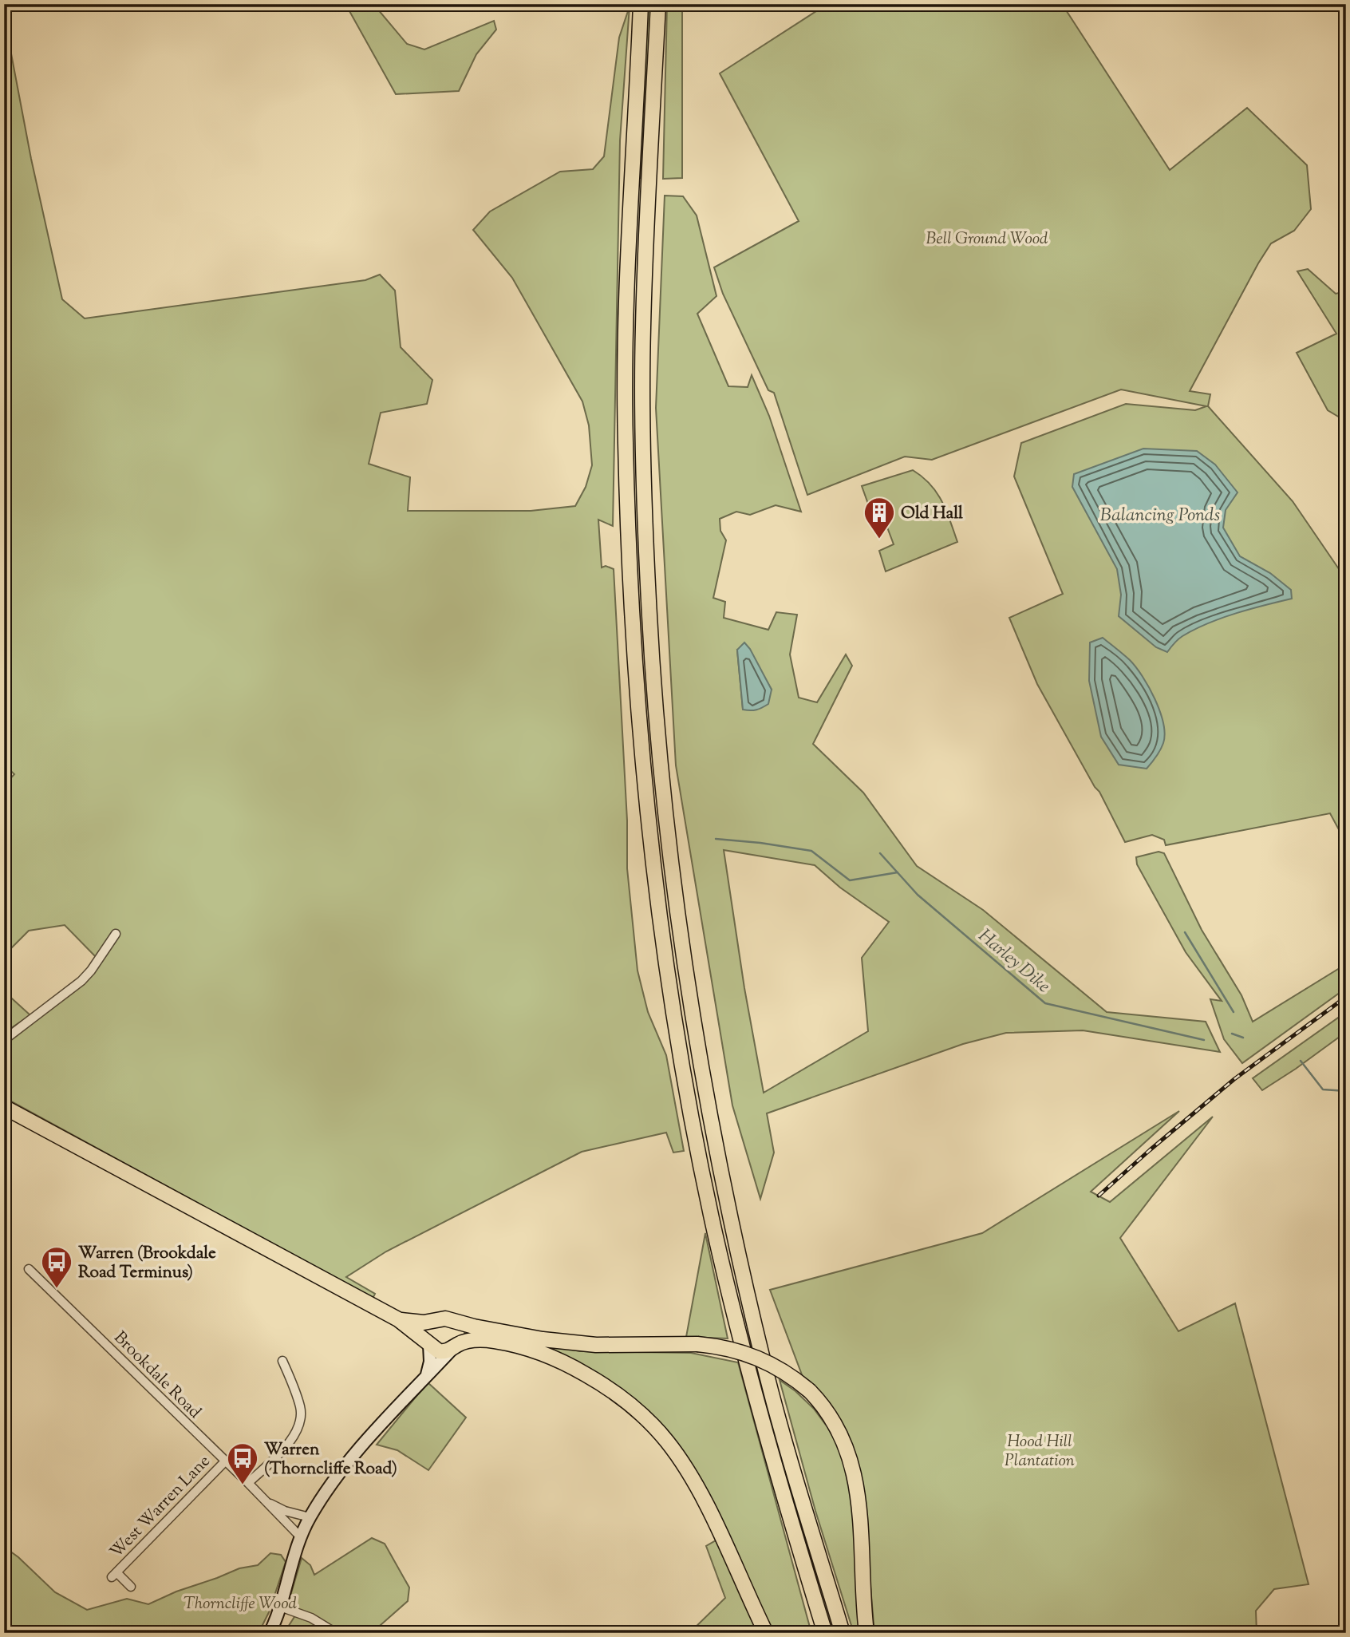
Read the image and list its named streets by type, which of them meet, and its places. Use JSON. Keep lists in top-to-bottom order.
{
  "streets": {
    "street": ["Brookdale Road", "West Warren Lane"]
  },
  "crossings": [
    ["Brookdale Road", "West Warren Lane"]
  ],
  "water": ["Balancing Ponds", "Harley Dike"],
  "parks": ["Bell Ground Wood", "Hood Hill Plantation", "Thorncliffe Wood"],
  "places": {
    "building": ["Old Hall"],
    "bus stop": ["Warren (Brookdale Road Terminus)", "Warren (Thorncliffe Road)"]
  }
}
